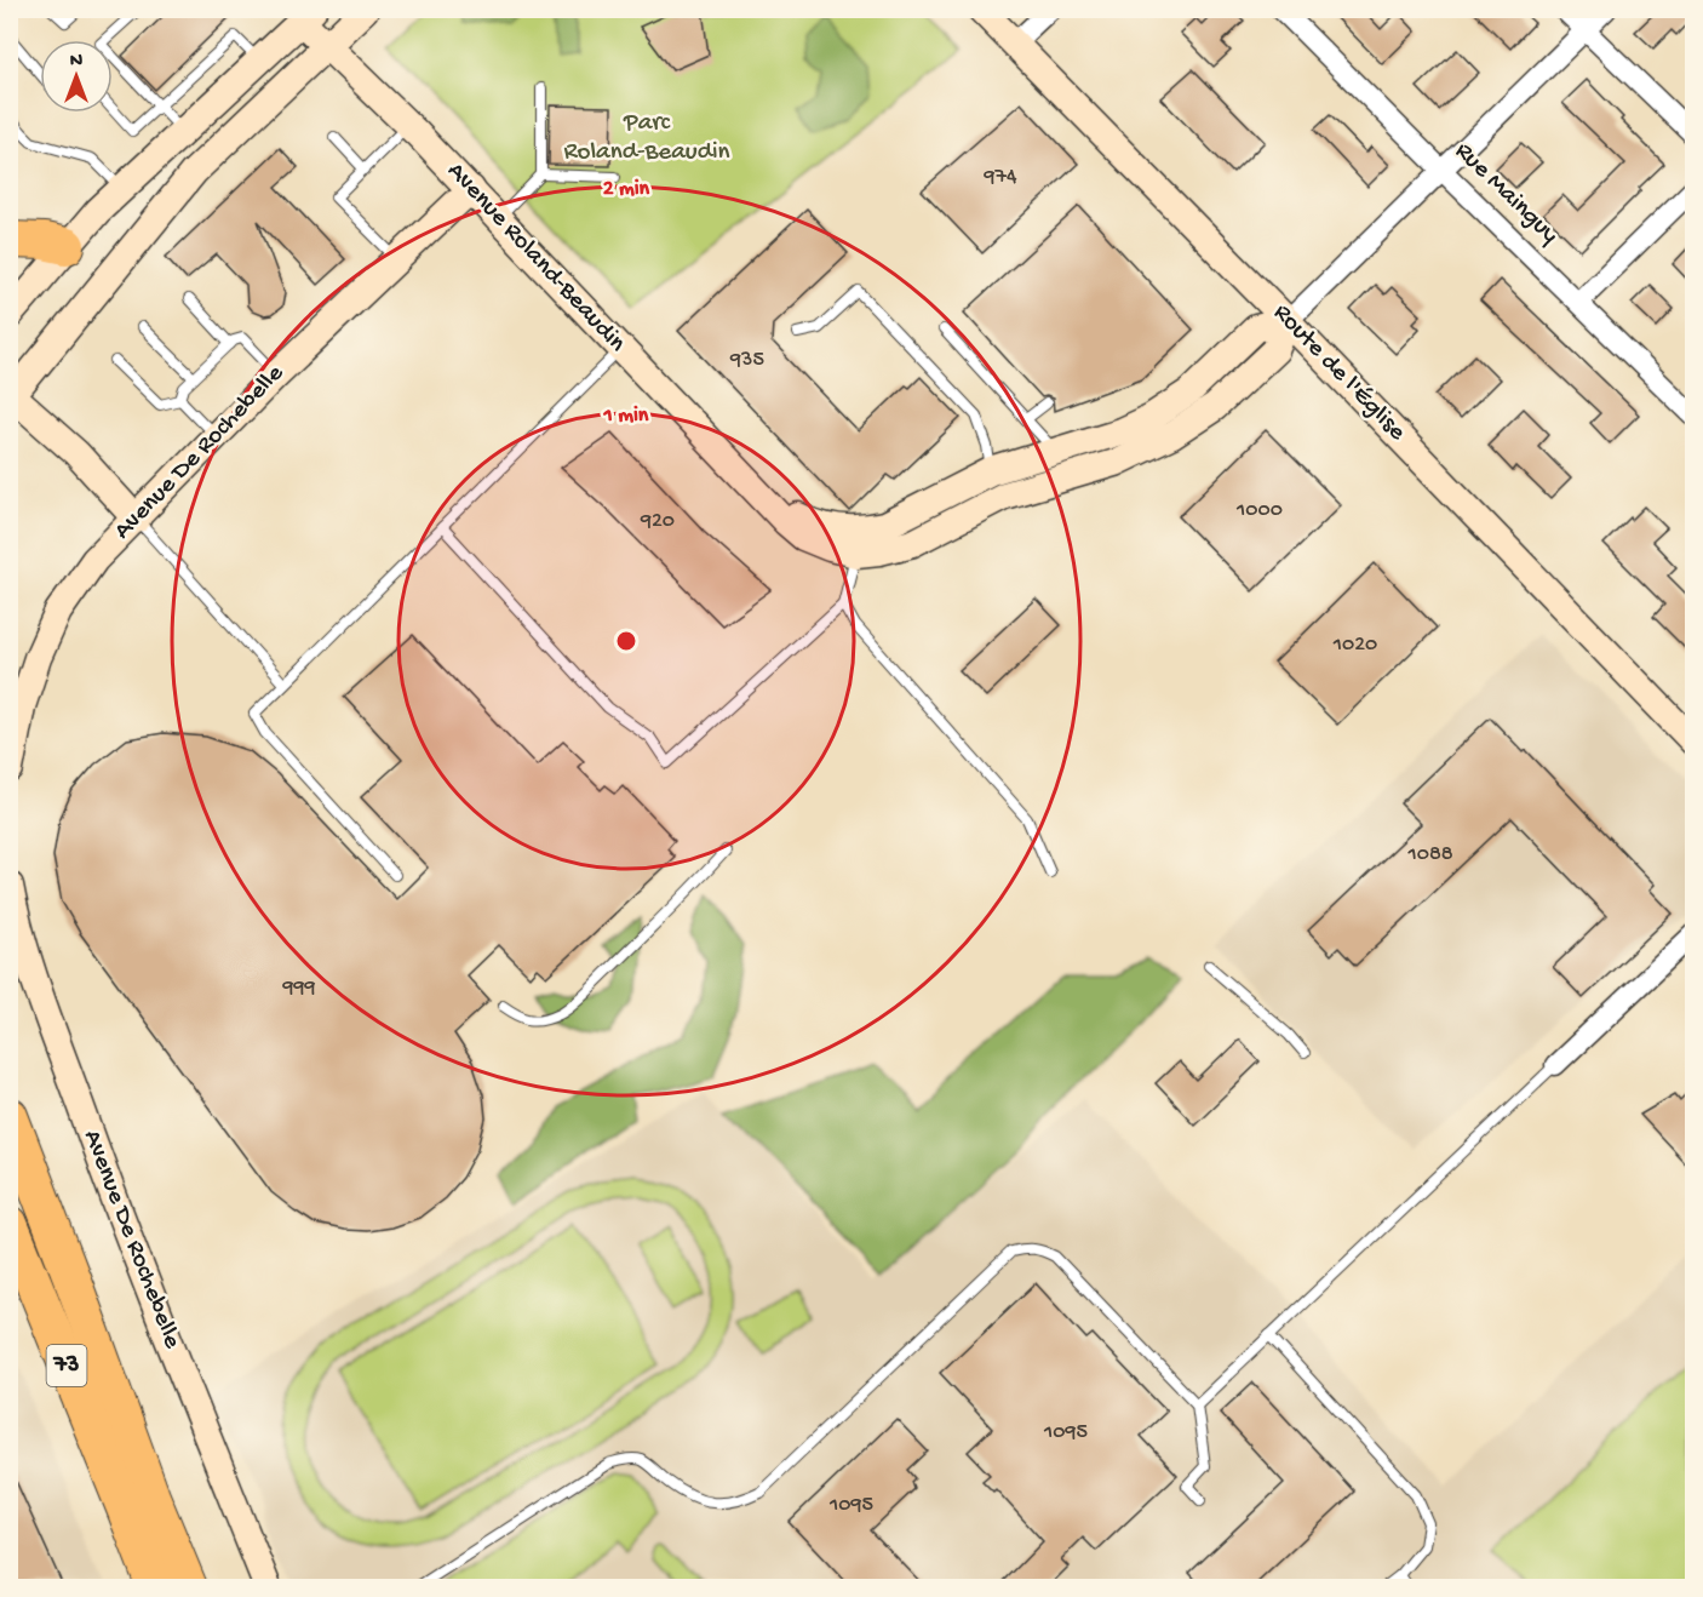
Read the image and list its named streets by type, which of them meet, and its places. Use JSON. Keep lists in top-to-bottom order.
{
  "streets": {
    "highway": ["73"],
    "street": [
      "Rue Mainguy",
      "Avenue Roland-Beaudin",
      "Route de l'Église",
      "Avenue De Rochebelle"
    ]
  },
  "crossings": [
    ["Avenue Roland-Beaudin", "Route de l'Église"],
    ["Avenue Roland-Beaudin", "Avenue De Rochebelle"]
  ],
  "parks": ["Parc Roland-Beaudin"],
  "house_numbers": [
    "974",
    "935",
    "1000",
    "920",
    "1020",
    "1088",
    "999",
    "1095",
    "1095"
  ],
  "north": "top",
  "rings": ["2 min", "1 min"]
}
